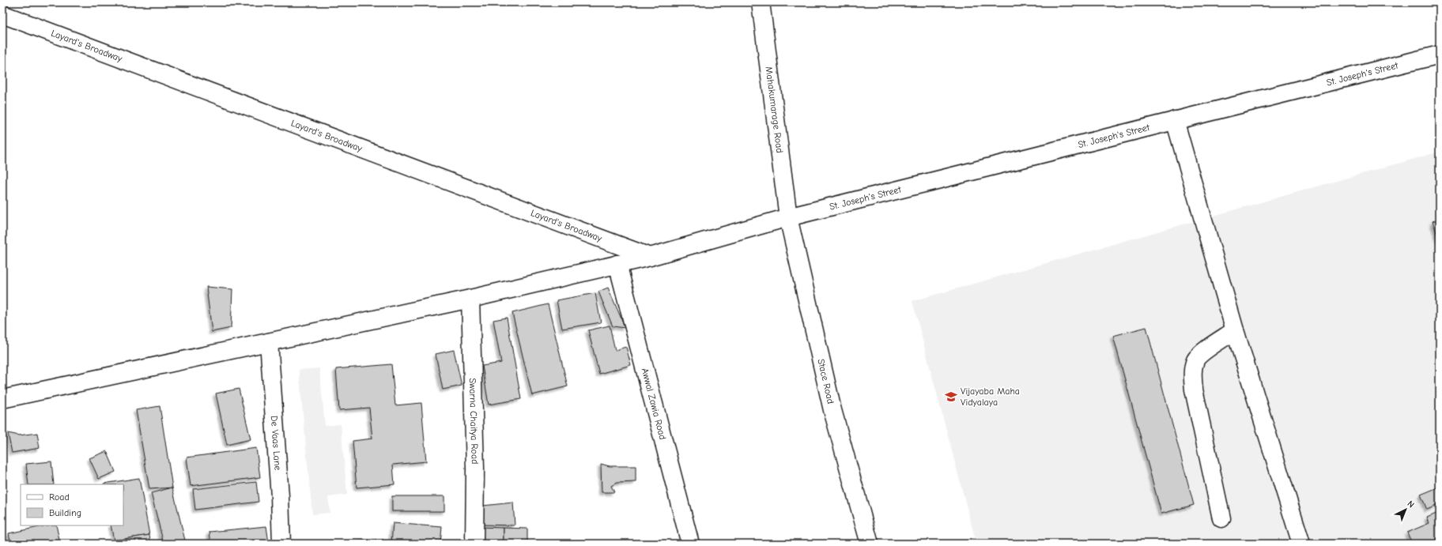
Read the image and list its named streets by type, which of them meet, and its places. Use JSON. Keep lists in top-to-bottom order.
{
  "streets": {
    "main road": [
      "Layard's Broadway",
      "St. Joseph's Street",
      "Mahakumarage Road",
      "Stace Road",
      "Awwal Zawia Road",
      "Swarna Chaitya Road",
      "De Vaas Lane"
    ]
  },
  "crossings": [
    ["Layard's Broadway", "St. Joseph's Street"],
    ["St. Joseph's Street", "Mahakumarage Road"],
    ["St. Joseph's Street", "Stace Road"],
    ["St. Joseph's Street", "Awwal Zawia Road"],
    ["St. Joseph's Street", "Swarna Chaitya Road"],
    ["St. Joseph's Street", "De Vaas Lane"],
    ["Mahakumarage Road", "Stace Road"]
  ],
  "places": {
    "school or university": ["Vijayaba Maha Vidyalaya"]
  },
  "legend": ["Road", "Building"],
  "north": "top right"
}
